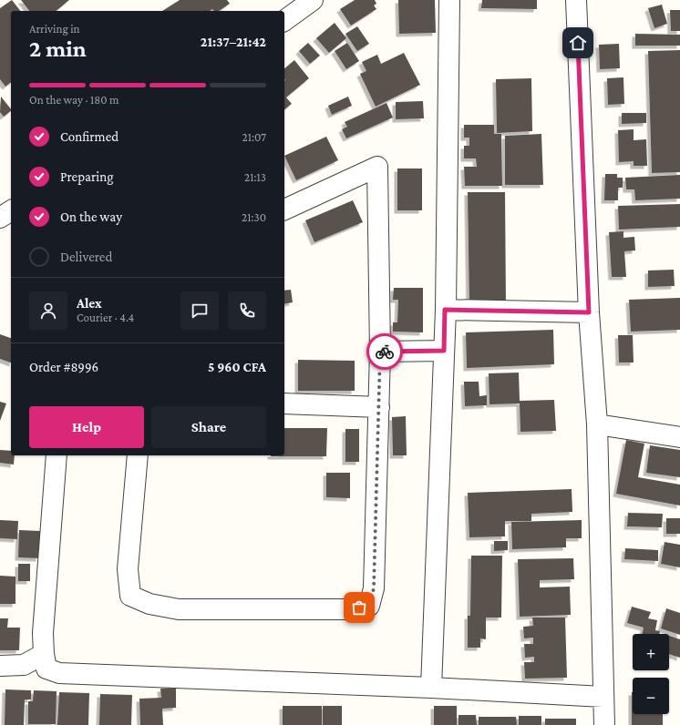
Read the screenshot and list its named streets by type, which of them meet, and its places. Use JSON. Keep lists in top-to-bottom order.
{
  "page": {
    "heading": ["2 min", "Arriving in", "21:37–21:42"],
    "panel": [
      "Alex",
      "Courier · 4.4",
      "Order #8996",
      "5 960 CFA"
    ],
    "bar": "On the way · 180 m",
    "list": [
      ["Confirmed", "21:07"],
      ["Preparing", "21:13"],
      ["On the way", "21:30"],
      "Delivered"
    ],
    "buttons": ["Help", "Share"],
    "map_buttons": ["+", "−"]
  }
}
